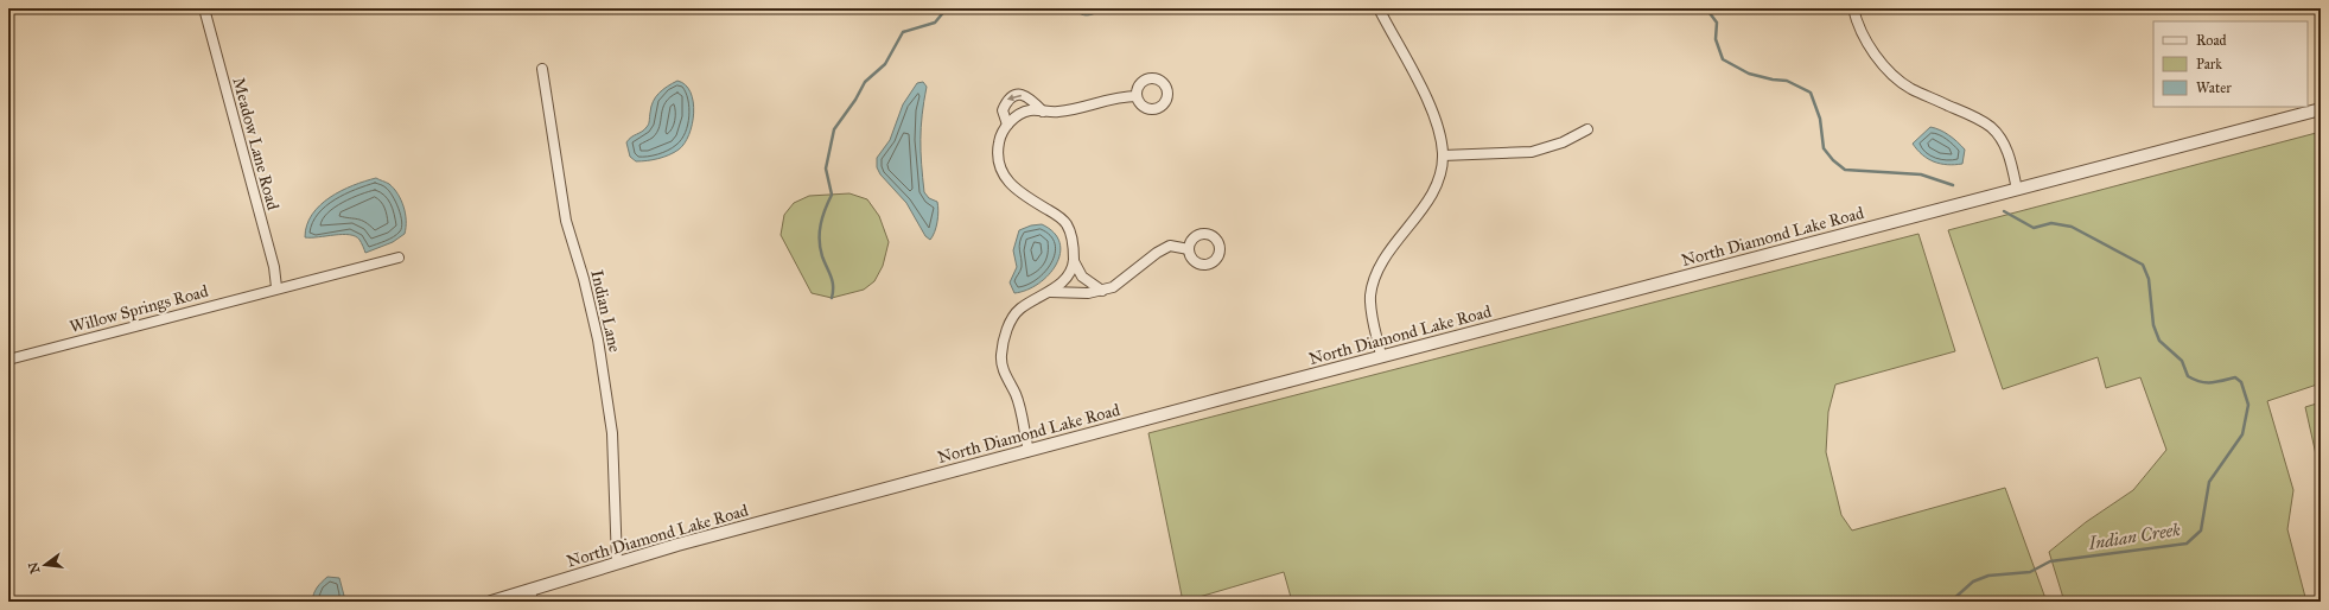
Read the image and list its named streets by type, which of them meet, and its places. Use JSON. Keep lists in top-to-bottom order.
{
  "streets": {
    "street": [
      "Meadow Lane Road",
      "North Diamond Lake Road",
      "Willow Springs Road",
      "Indian Lane"
    ]
  },
  "crossings": [
    ["Meadow Lane Road", "Willow Springs Road"],
    ["North Diamond Lake Road", "Indian Lane"]
  ],
  "water": ["Indian Creek"],
  "legend": ["Road", "Park", "Water"],
  "north": "left"
}
